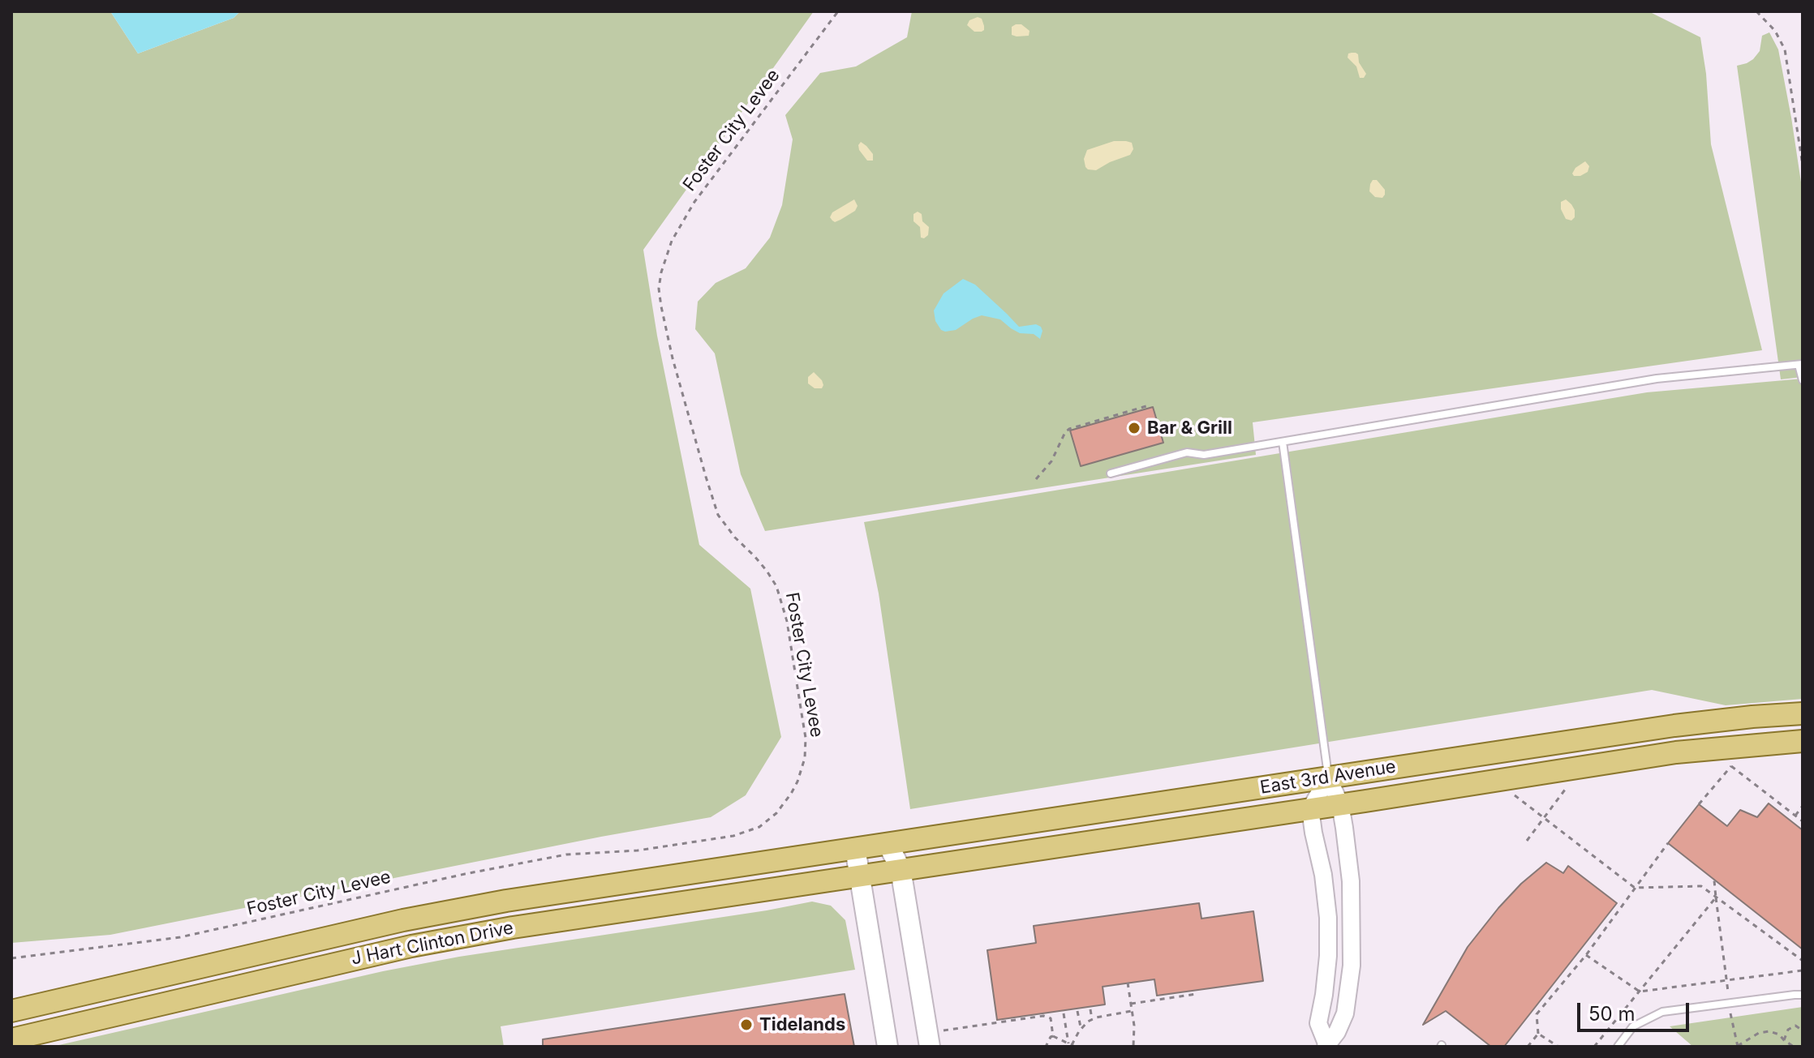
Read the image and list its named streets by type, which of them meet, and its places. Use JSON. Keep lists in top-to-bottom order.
{
  "streets": {
    "main road": ["East 3rd Avenue", "J Hart Clinton Drive"],
    "path": ["Foster City Levee"]
  },
  "crossings": [
    ["East 3rd Avenue", "J Hart Clinton Drive"]
  ],
  "places": ["Bar & Grill", "Tidelands"],
  "scale_bar": "50 m"
}
